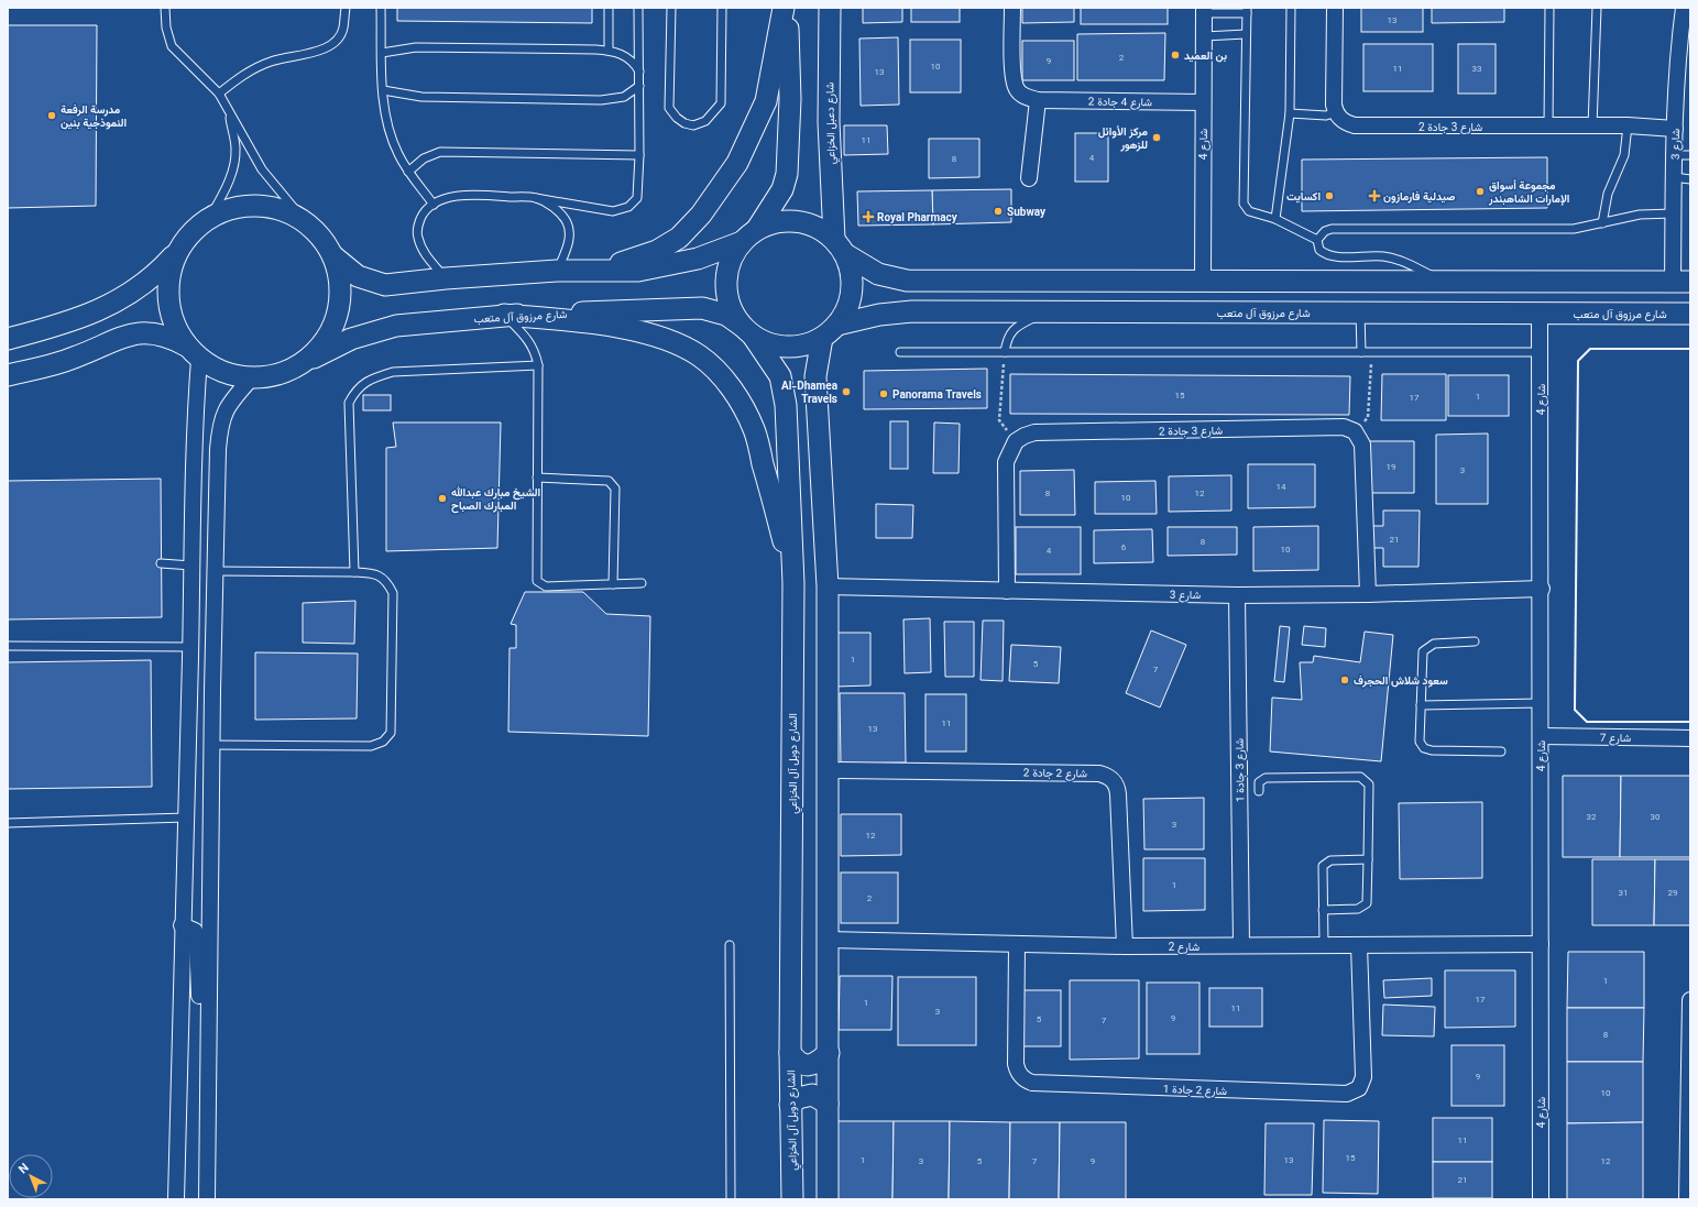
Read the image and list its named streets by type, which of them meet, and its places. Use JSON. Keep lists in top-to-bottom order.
{
  "streets": {
    "main road": ["شارع دعبل الخزاعي", "شارع مرزوق آل متعب", "الشارع دوبل آل الخزاعي"],
    "street": [
      "شارع 4 جادة 2",
      "شارع 3 جادة 2",
      "شارع 4",
      "شارع 3",
      "شارع 7",
      "شارع 3 جادة 1",
      "شارع 2 جادة 2",
      "شارع 2",
      "شارع 2 جادة 1"
    ]
  },
  "crossings": [
    ["شارع 4 جادة 2", "شارع 4"],
    ["شارع دعبل الخزاعي", "شارع مرزوق آل متعب"],
    ["شارع دعبل الخزاعي", "الشارع دوبل آل الخزاعي"],
    ["شارع 3 جادة 2", "شارع 3"],
    ["شارع 4", "شارع 3"],
    ["شارع 4", "شارع مرزوق آل متعب"],
    ["شارع 4", "شارع 7"],
    ["شارع 4", "شارع 2"],
    ["شارع 3", "شارع 3 جادة 1"],
    ["شارع مرزوق آل متعب", "الشارع دوبل آل الخزاعي"],
    ["شارع 3 جادة 1", "شارع 2"],
    ["شارع 2 جادة 2", "شارع 2"],
    ["شارع 2", "شارع 2 جادة 1"]
  ],
  "places": {
    "other": [
      "بن العميد",
      "مدرسة الرفعة النموذجية بنين",
      "مركز الأوائل للزهور",
      "مجموعة أسواق الإمارات الشاهبندر",
      "اكسايت",
      "Subway",
      "Al-Dhamea Travels",
      "Panorama Travels",
      "الشيخ مبارك عبدالله المبارك الصباح",
      "سعود شلاش الحجرف"
    ],
    "health": ["صيدلية فارمازون", "Royal Pharmacy"]
  },
  "house_numbers": [
    "13",
    "2",
    "9",
    "10",
    "11",
    "33",
    "13",
    "11",
    "4",
    "8",
    "15",
    "1",
    "17",
    "19",
    "3",
    "14",
    "8",
    "12",
    "10",
    "21",
    "8",
    "6",
    "10",
    "4",
    "1",
    "5",
    "7",
    "11",
    "13",
    "32",
    "30",
    "3",
    "12",
    "1",
    "31",
    "29",
    "2",
    "1",
    "17",
    "1",
    "11",
    "3",
    "9",
    "5",
    "7",
    "8",
    "9",
    "10",
    "11",
    "15",
    "1",
    "13",
    "3",
    "5",
    "7",
    "9",
    "12",
    "21"
  ],
  "north": "top left"
}
